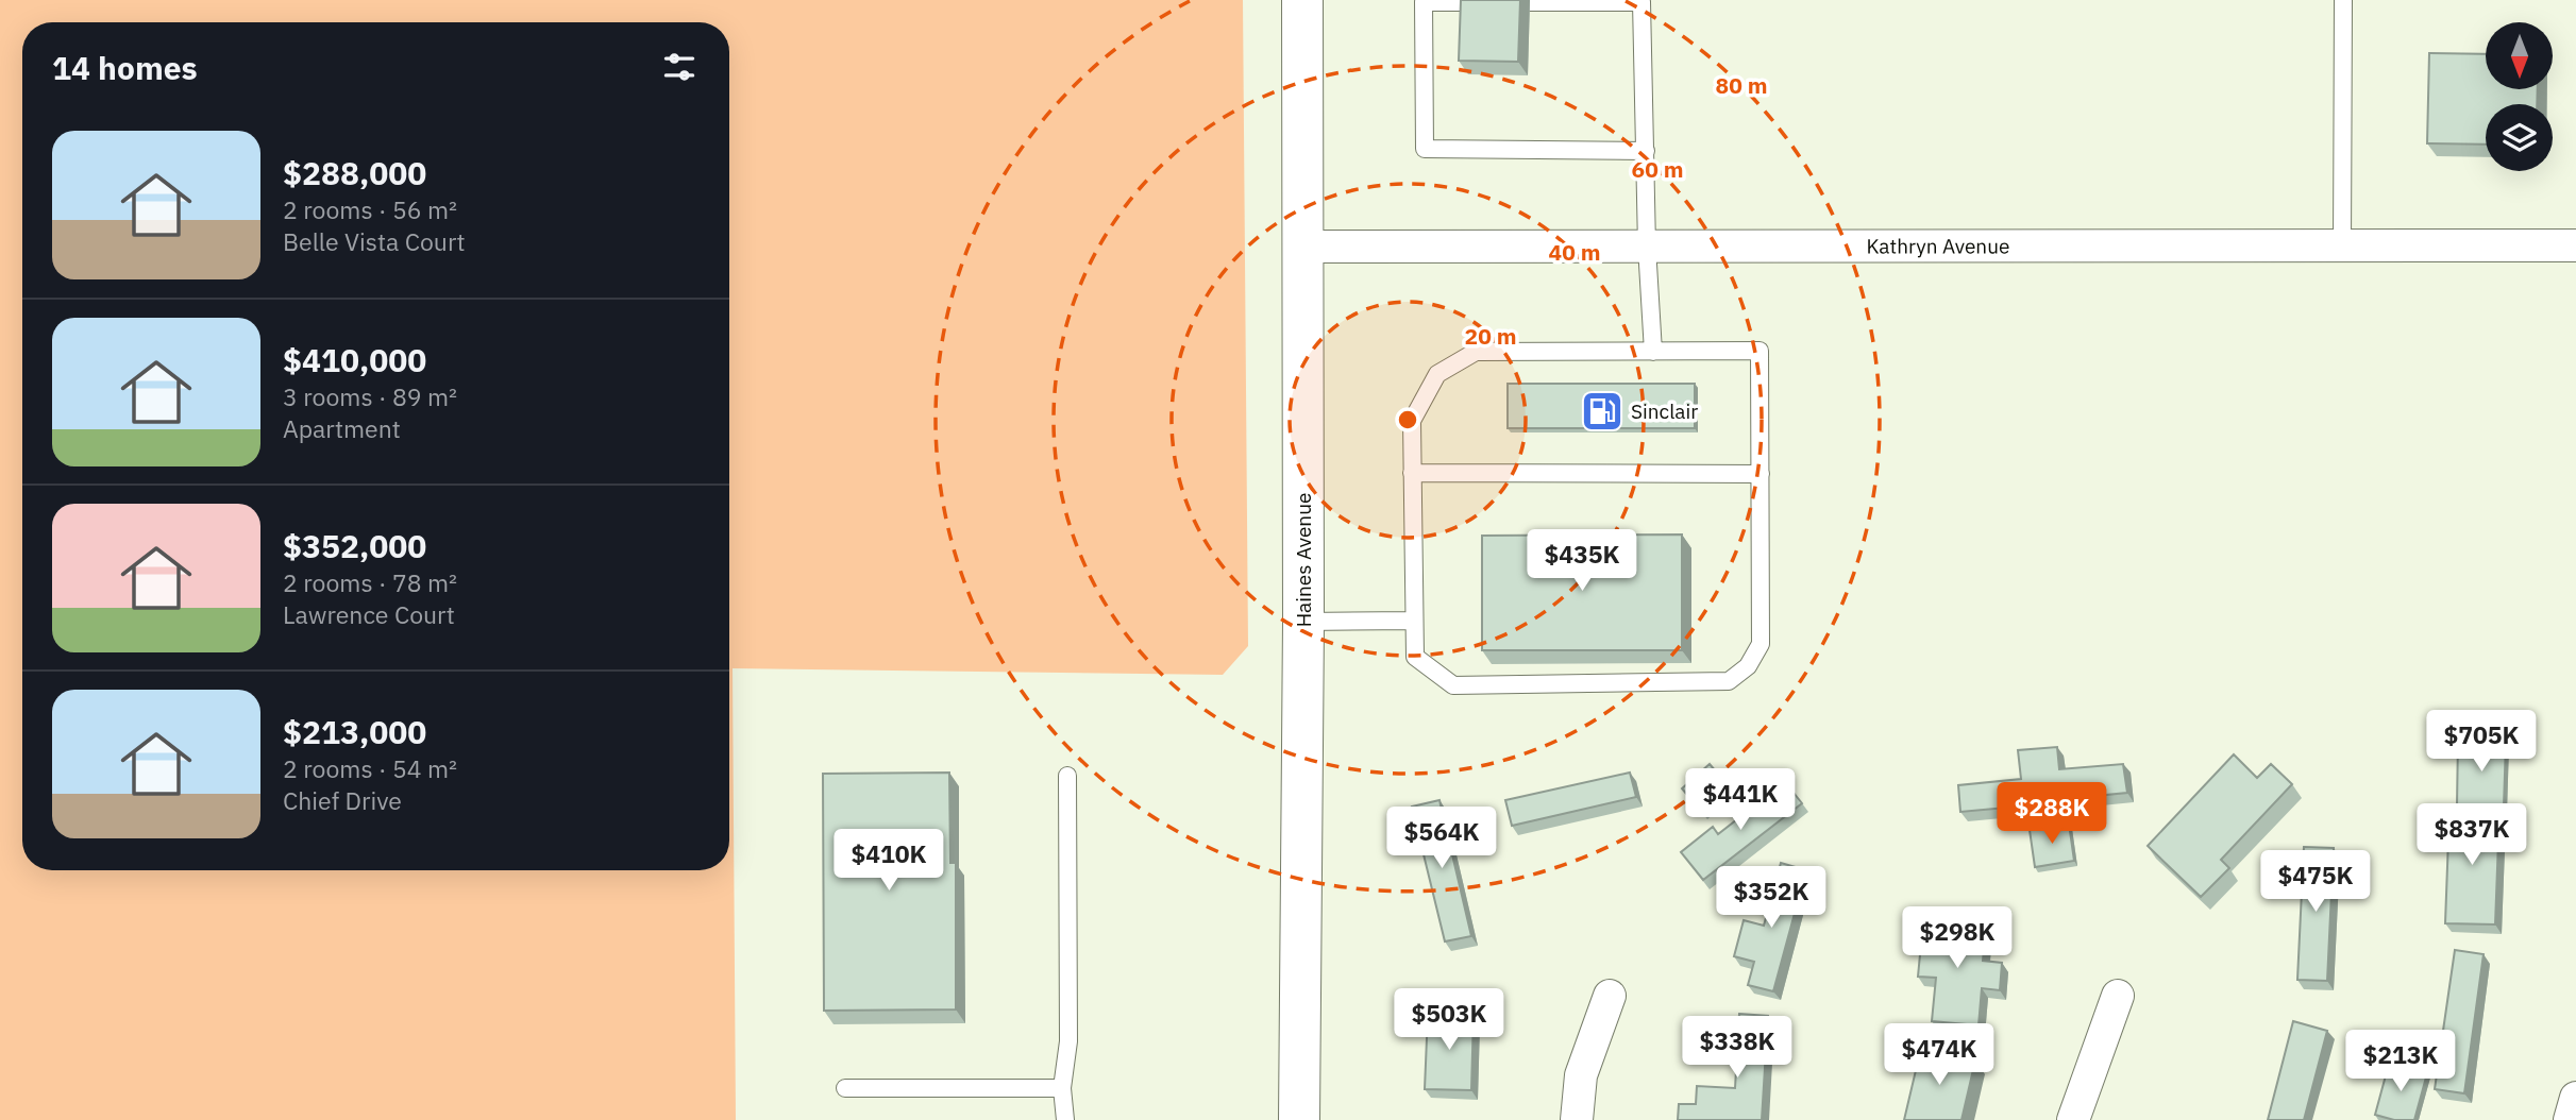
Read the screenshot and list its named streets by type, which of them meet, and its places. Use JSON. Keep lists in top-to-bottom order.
{
  "streets": {
    "main road": ["Haines Avenue"],
    "street": ["Kathryn Avenue"]
  },
  "crossings": [
    ["Kathryn Avenue", "Haines Avenue"]
  ],
  "places": {
    "fuel station": ["Sinclair"]
  },
  "north": "bottom",
  "page": {
    "heading": "14 homes",
    "list": [
      {
        "name": "$288,000",
        "note": "2 rooms · 56 m² · Belle Vista Court"
      },
      {
        "name": "$410,000",
        "note": "3 rooms · 89 m² · Apartment"
      },
      {
        "name": "$352,000",
        "note": "2 rooms · 78 m² · Lawrence Court"
      },
      {
        "name": "$213,000",
        "note": "2 rooms · 54 m² · Chief Drive"
      }
    ],
    "price": [
      "$435K",
      "$705K",
      "$441K",
      "$288K",
      "$837K",
      "$564K",
      "$410K",
      "$475K",
      "$352K",
      "$298K",
      "$503K",
      "$338K",
      "$474K",
      "$213K"
    ]
  },
  "rings": [
    "80 m",
    "60 m",
    "40 m",
    "20 m"
  ]
}
